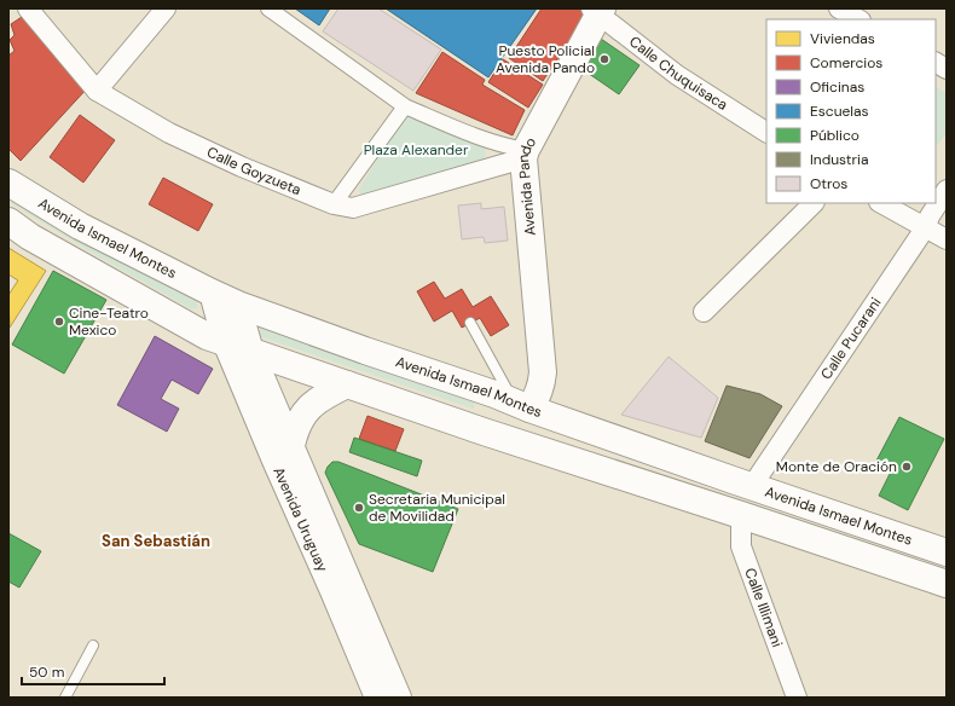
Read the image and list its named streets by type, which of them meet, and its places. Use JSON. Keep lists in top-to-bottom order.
{
  "streets": {
    "main road": ["Avenida Pando", "Avenida Ismael Montes"],
    "street": [
      "Calle Chuquisaca",
      "Calle Goyzueta",
      "Calle Pucarani",
      "Avenida Uruguay",
      "Calle Illimani"
    ]
  },
  "crossings": [
    ["Calle Chuquisaca", "Avenida Pando"],
    ["Calle Goyzueta", "Avenida Pando"],
    ["Avenida Pando", "Avenida Ismael Montes"],
    ["Avenida Ismael Montes", "Calle Pucarani"],
    ["Avenida Ismael Montes", "Avenida Uruguay"],
    ["Avenida Ismael Montes", "Calle Illimani"]
  ],
  "districts": ["San Sebastián"],
  "parks": ["Plaza Alexander"],
  "places": [
    "Puesto Policial Avenida Pando",
    "Cine-Teatro Mexico",
    "Monte de Oración",
    "Secretaria Municipal de Movilidad"
  ],
  "legend": [
    "Viviendas",
    "Comercios",
    "Oficinas",
    "Escuelas",
    "Público",
    "Industria",
    "Otros"
  ],
  "scale_bar": "50 m"
}
